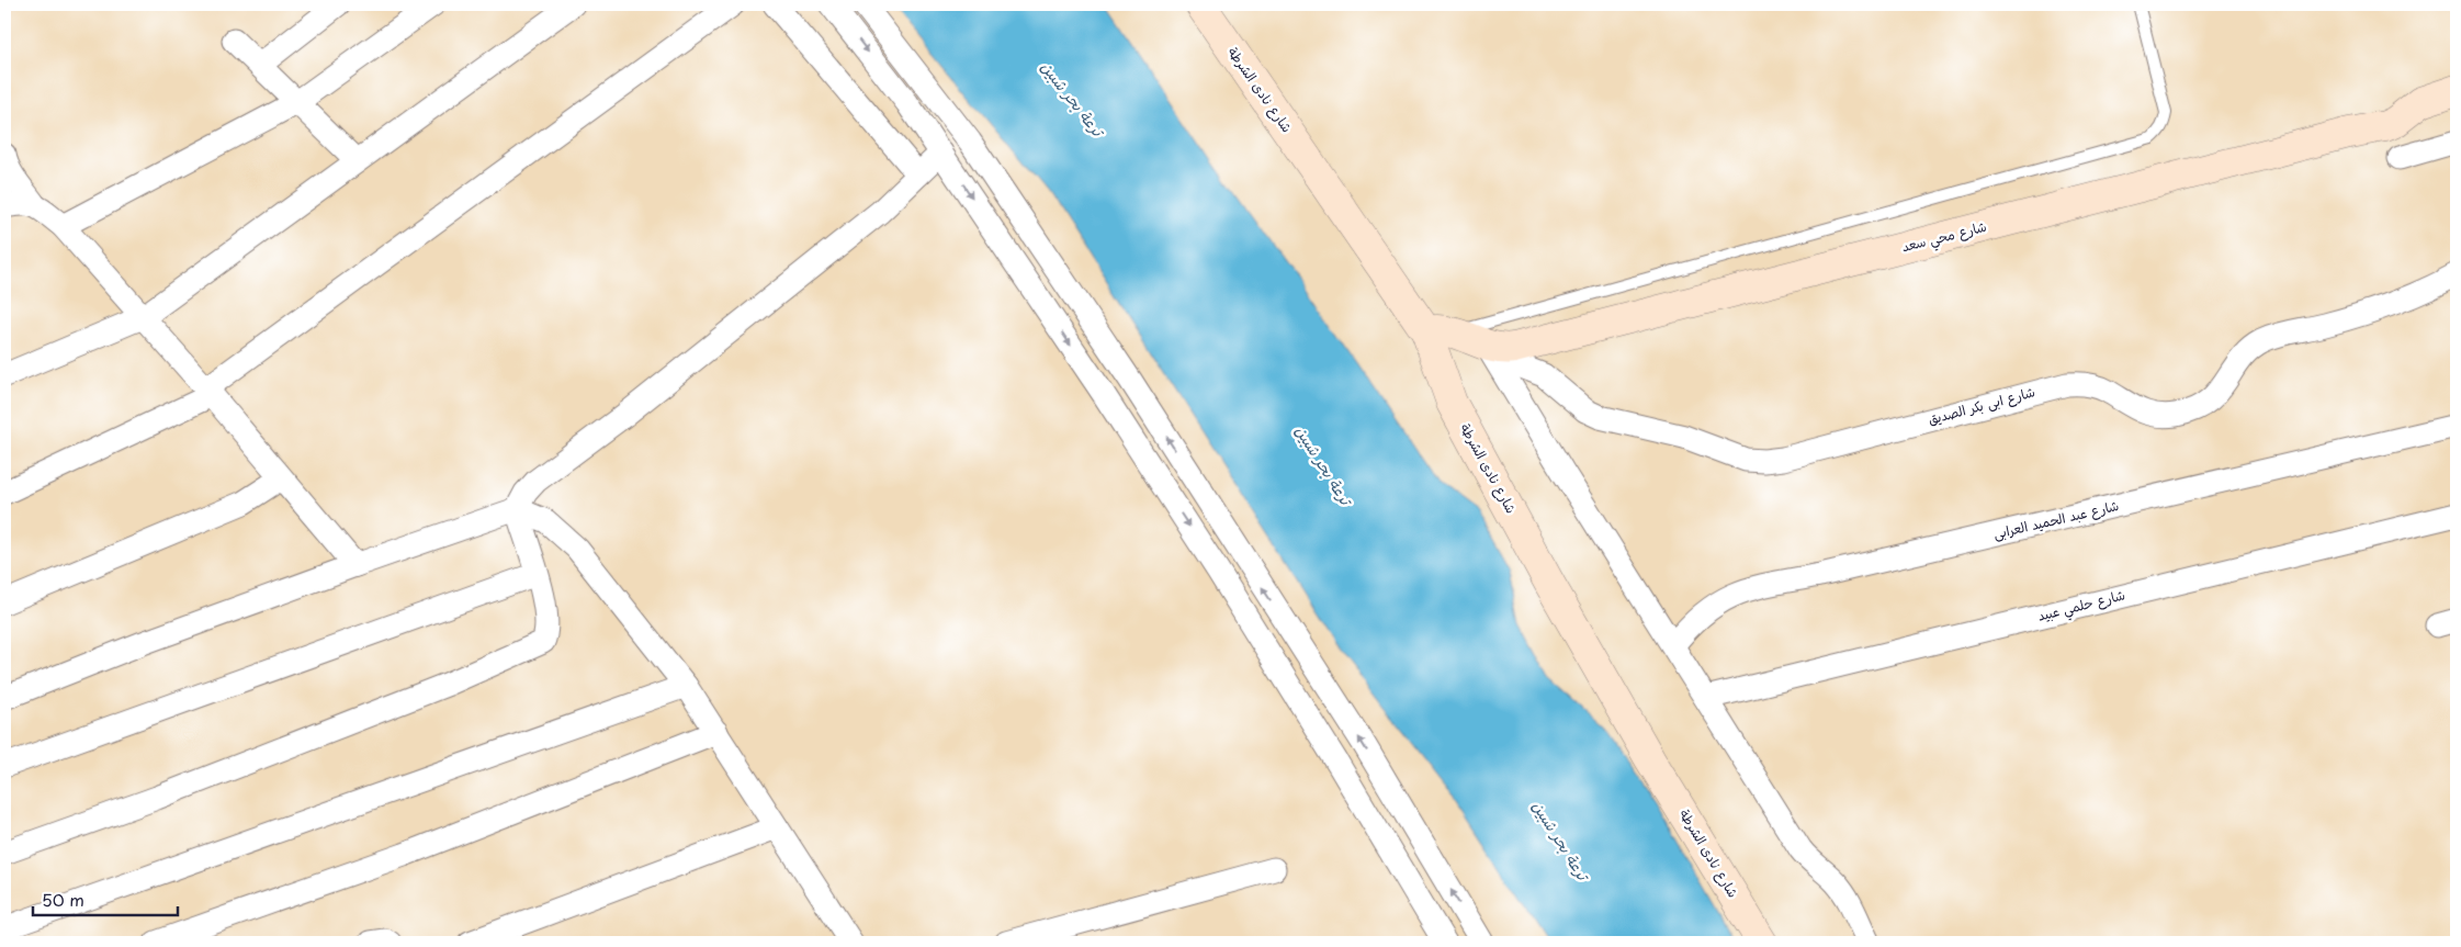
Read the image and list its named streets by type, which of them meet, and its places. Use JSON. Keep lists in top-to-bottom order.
{
  "streets": {
    "main road": ["شارع نادى الشرطة", "شارع محي سعد"],
    "street": ["شارع ابى بكر الصديق", "شارع عبد الحميد العرابى", "شارع حلمي عبيد"]
  },
  "crossings": [
    ["شارع نادى الشرطة", "شارع محي سعد"],
    ["شارع محي سعد", "شارع ابى بكر الصديق"]
  ],
  "water": ["ترعة بحر شبين"],
  "scale_bar": "50 m"
}
